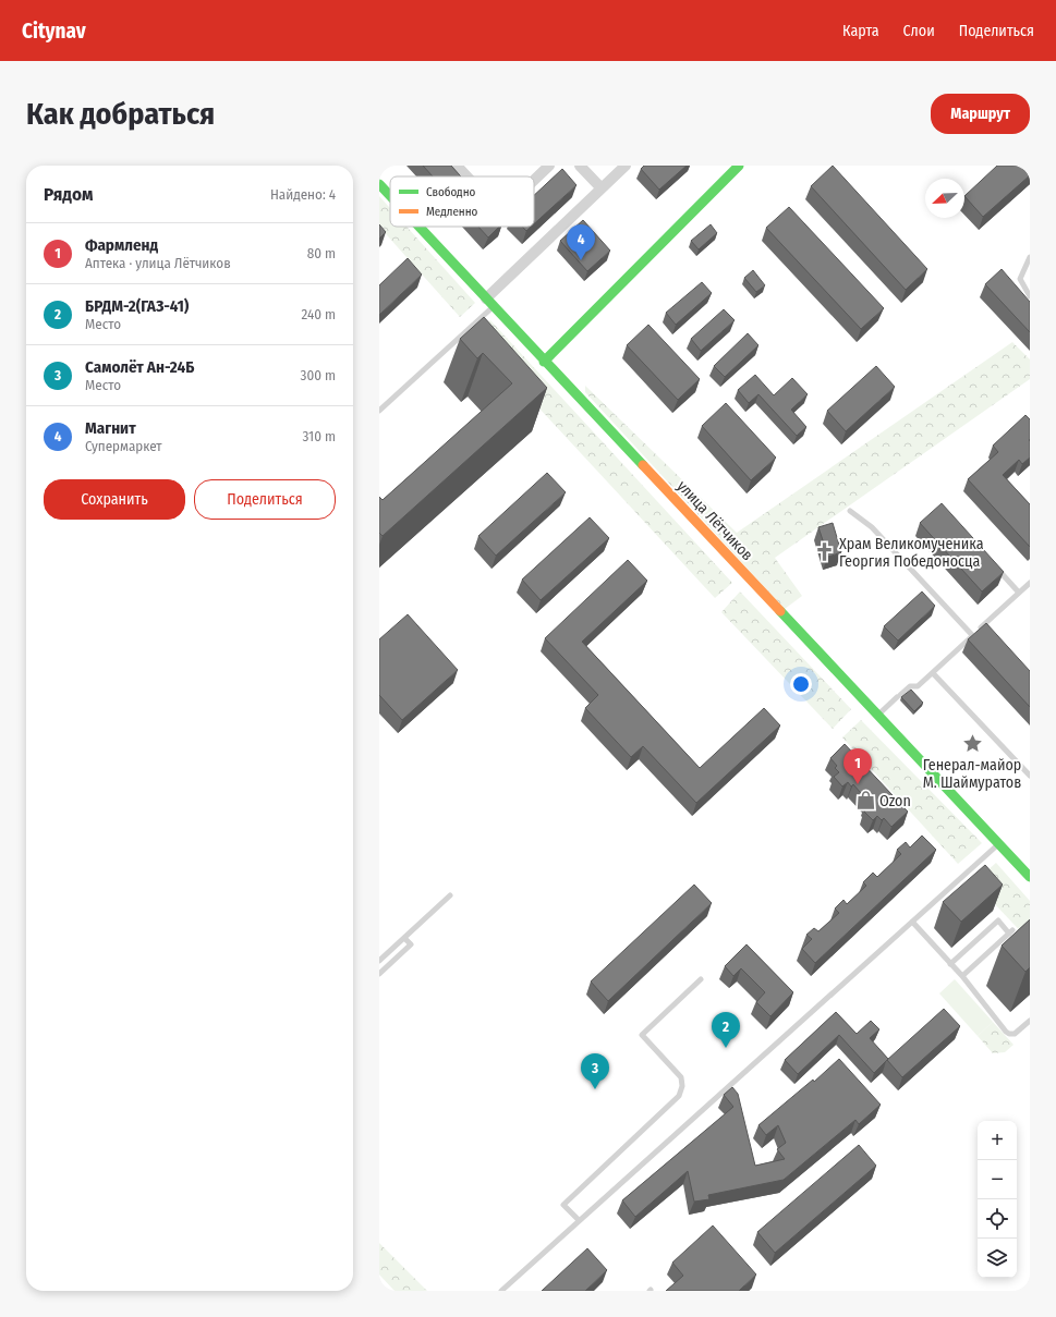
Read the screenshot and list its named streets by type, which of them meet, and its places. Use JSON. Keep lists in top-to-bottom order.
{
  "streets": {
    "street": ["улица Лётчиков"]
  },
  "places": {
    "church": ["Храм Великомученика Георгия Победоносца"],
    "place": ["Генерал-майор М. Шаймуратов"],
    "shop": ["Ozon"]
  },
  "legend": ["Свободно", "Медленно"],
  "north": "bottom left",
  "page": {
    "header": "Citynav",
    "nav": ["Карта", "Слои", "Поделиться"],
    "buttons": [
      "Маршрут",
      ["Сохранить", "Поделиться"]
    ],
    "title": "Как добраться",
    "heading": ["Рядом", "Найдено: 4"],
    "list": [
      {
        "mark": "1",
        "name": "Фармленд",
        "note": "Аптека · улица Лётчиков",
        "value": "80 m"
      },
      {
        "mark": "2",
        "name": "БРДМ-2(ГАЗ-41)",
        "note": "Место",
        "value": "240 m"
      },
      {
        "mark": "3",
        "name": "Самолёт Ан-24Б",
        "note": "Место",
        "value": "300 m"
      },
      {
        "mark": "4",
        "name": "Магнит",
        "note": "Супермаркет",
        "value": "310 m"
      }
    ],
    "pins": [
      "4",
      "1",
      "2",
      "3"
    ],
    "map_buttons": ["+", "−"]
  }
}
